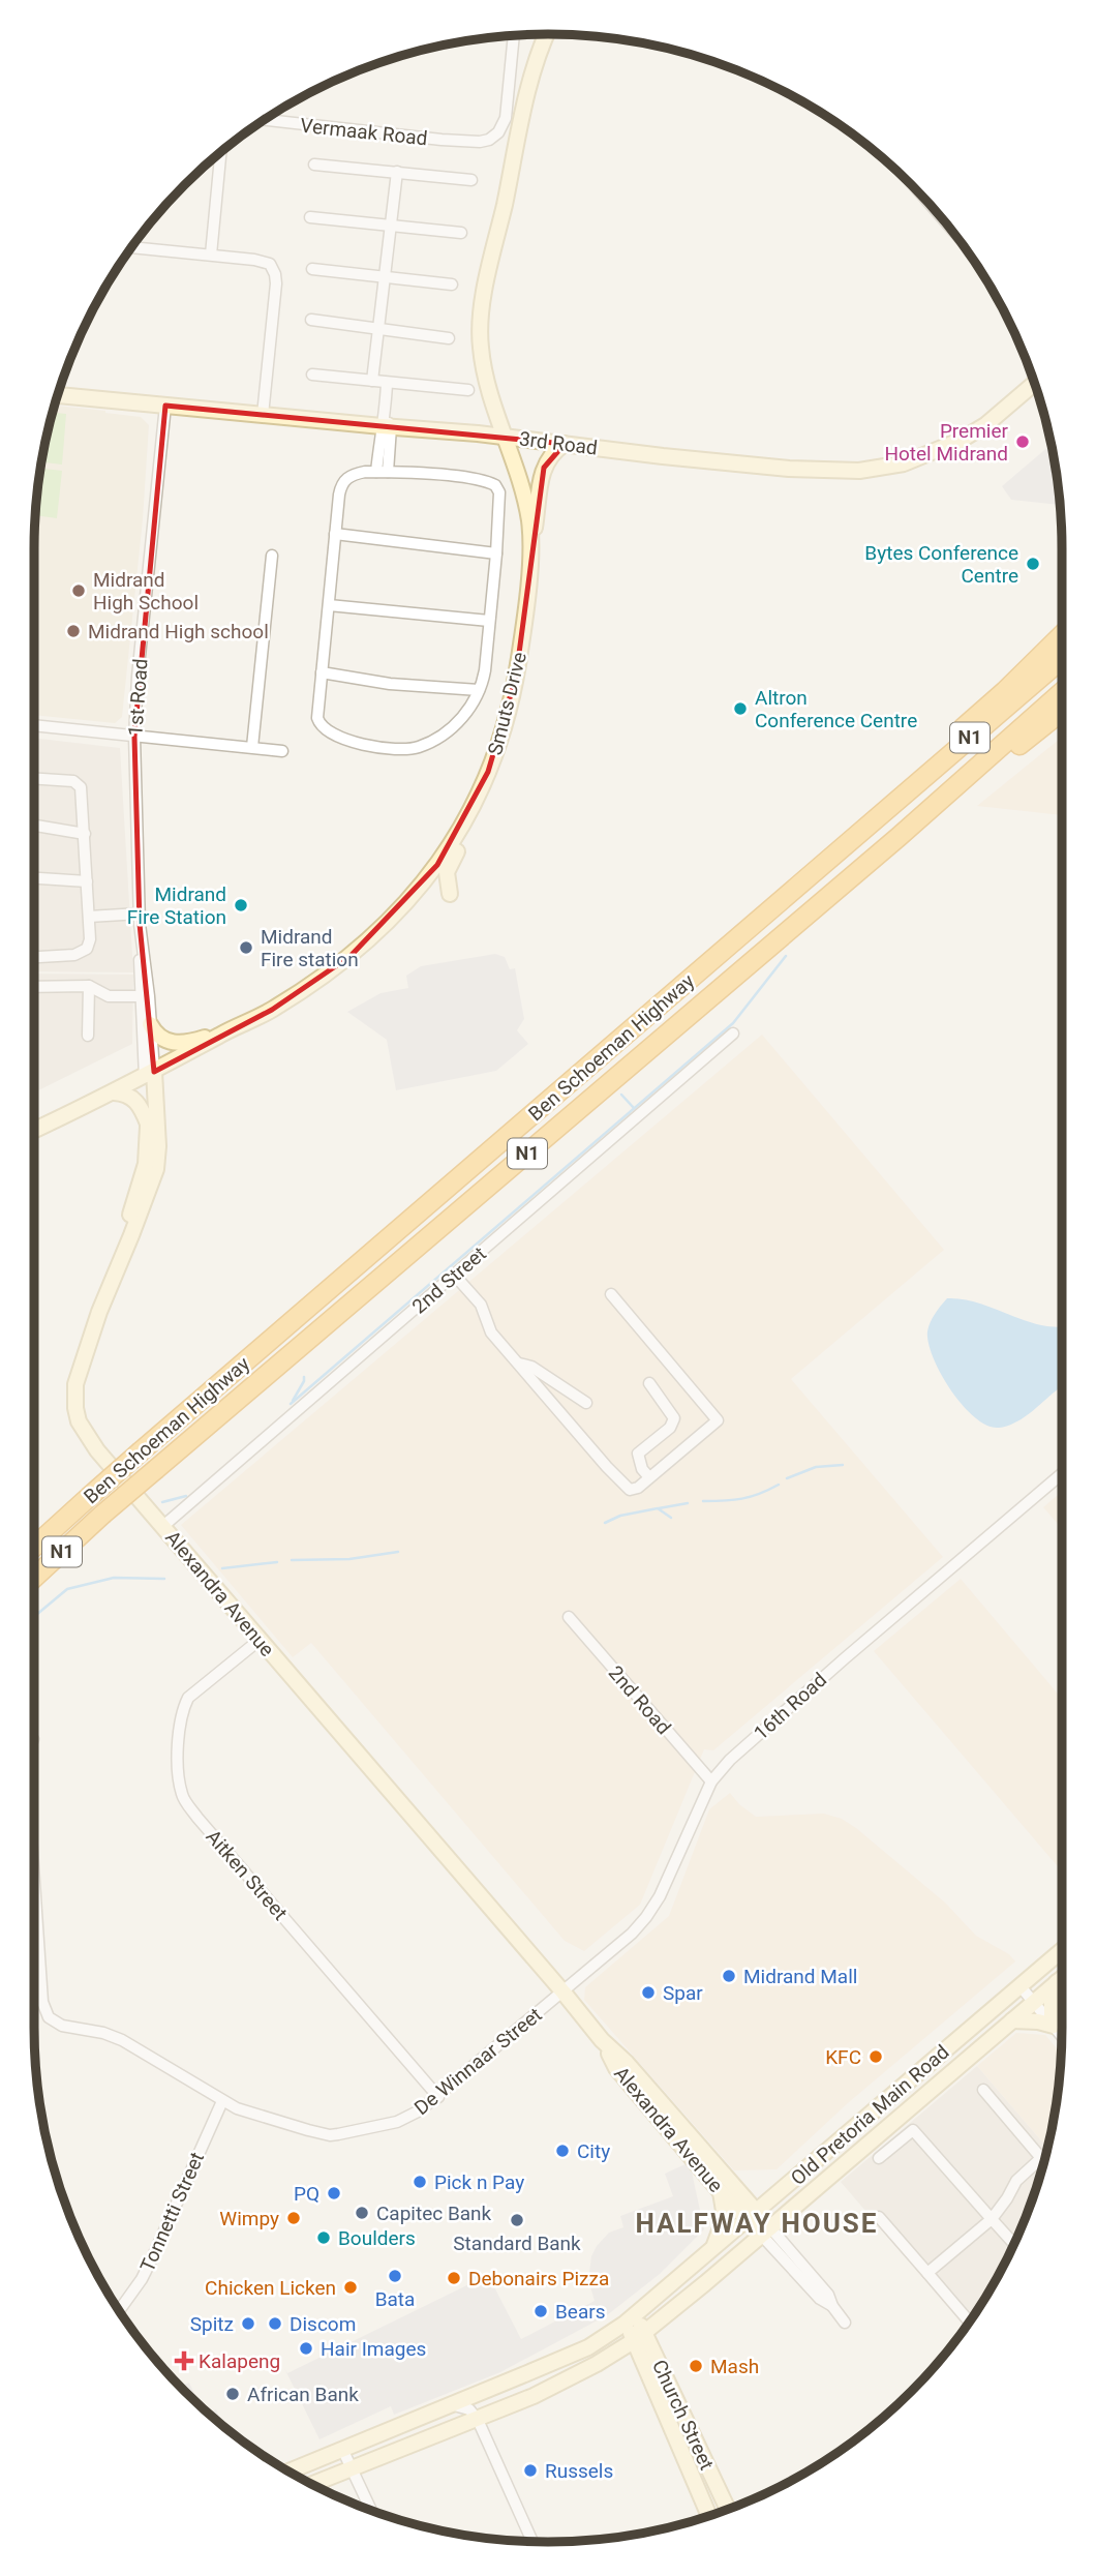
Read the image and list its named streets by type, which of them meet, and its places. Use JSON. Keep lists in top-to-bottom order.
{
  "streets": {
    "highway": ["N1", "Ben Schoeman Highway"],
    "main road": [
      "3rd Road",
      "Smuts Drive",
      "Alexandra Avenue",
      "Old Pretoria Main Road",
      "Church Street"
    ],
    "street": [
      "Vermaak Road",
      "1st Road",
      "2nd Street",
      "2nd Road",
      "16th Road",
      "Aitken Street",
      "De Winnaar Street",
      "Tonnetti Street"
    ]
  },
  "crossings": [
    ["3rd Road", "1st Road"],
    ["3rd Road", "Smuts Drive"],
    ["1st Road", "Smuts Drive"],
    ["1st Road", "Alexandra Avenue"],
    ["Smuts Drive", "Alexandra Avenue"],
    ["2nd Street", "Alexandra Avenue"],
    ["Alexandra Avenue", "16th Road"],
    ["Alexandra Avenue", "Aitken Street"],
    ["Alexandra Avenue", "De Winnaar Street"],
    ["Alexandra Avenue", "Old Pretoria Main Road"],
    ["2nd Road", "16th Road"],
    ["16th Road", "De Winnaar Street"],
    ["Aitken Street", "De Winnaar Street"],
    ["De Winnaar Street", "Tonnetti Street"],
    ["Old Pretoria Main Road", "Church Street"]
  ],
  "districts": ["HALFWAY HOUSE"],
  "places": {
    "other": [
      "Premier Hotel Midrand",
      "Bytes Conference Centre",
      "Midrand High School",
      "Midrand High school",
      "Altron Conference Centre",
      "Midrand Fire Station",
      "Midrand Fire station",
      "Midrand Mall",
      "Spar",
      "KFC",
      "City",
      "Pick n Pay",
      "PQ",
      "Capitec Bank",
      "Wimpy",
      "Standard Bank",
      "Boulders",
      "Bata",
      "Debonairs Pizza",
      "Chicken Licken",
      "Bears",
      "Spitz",
      "Discom",
      "Hair Images",
      "Mash",
      "African Bank",
      "Russels"
    ],
    "health": ["Kalapeng"]
  }
}
